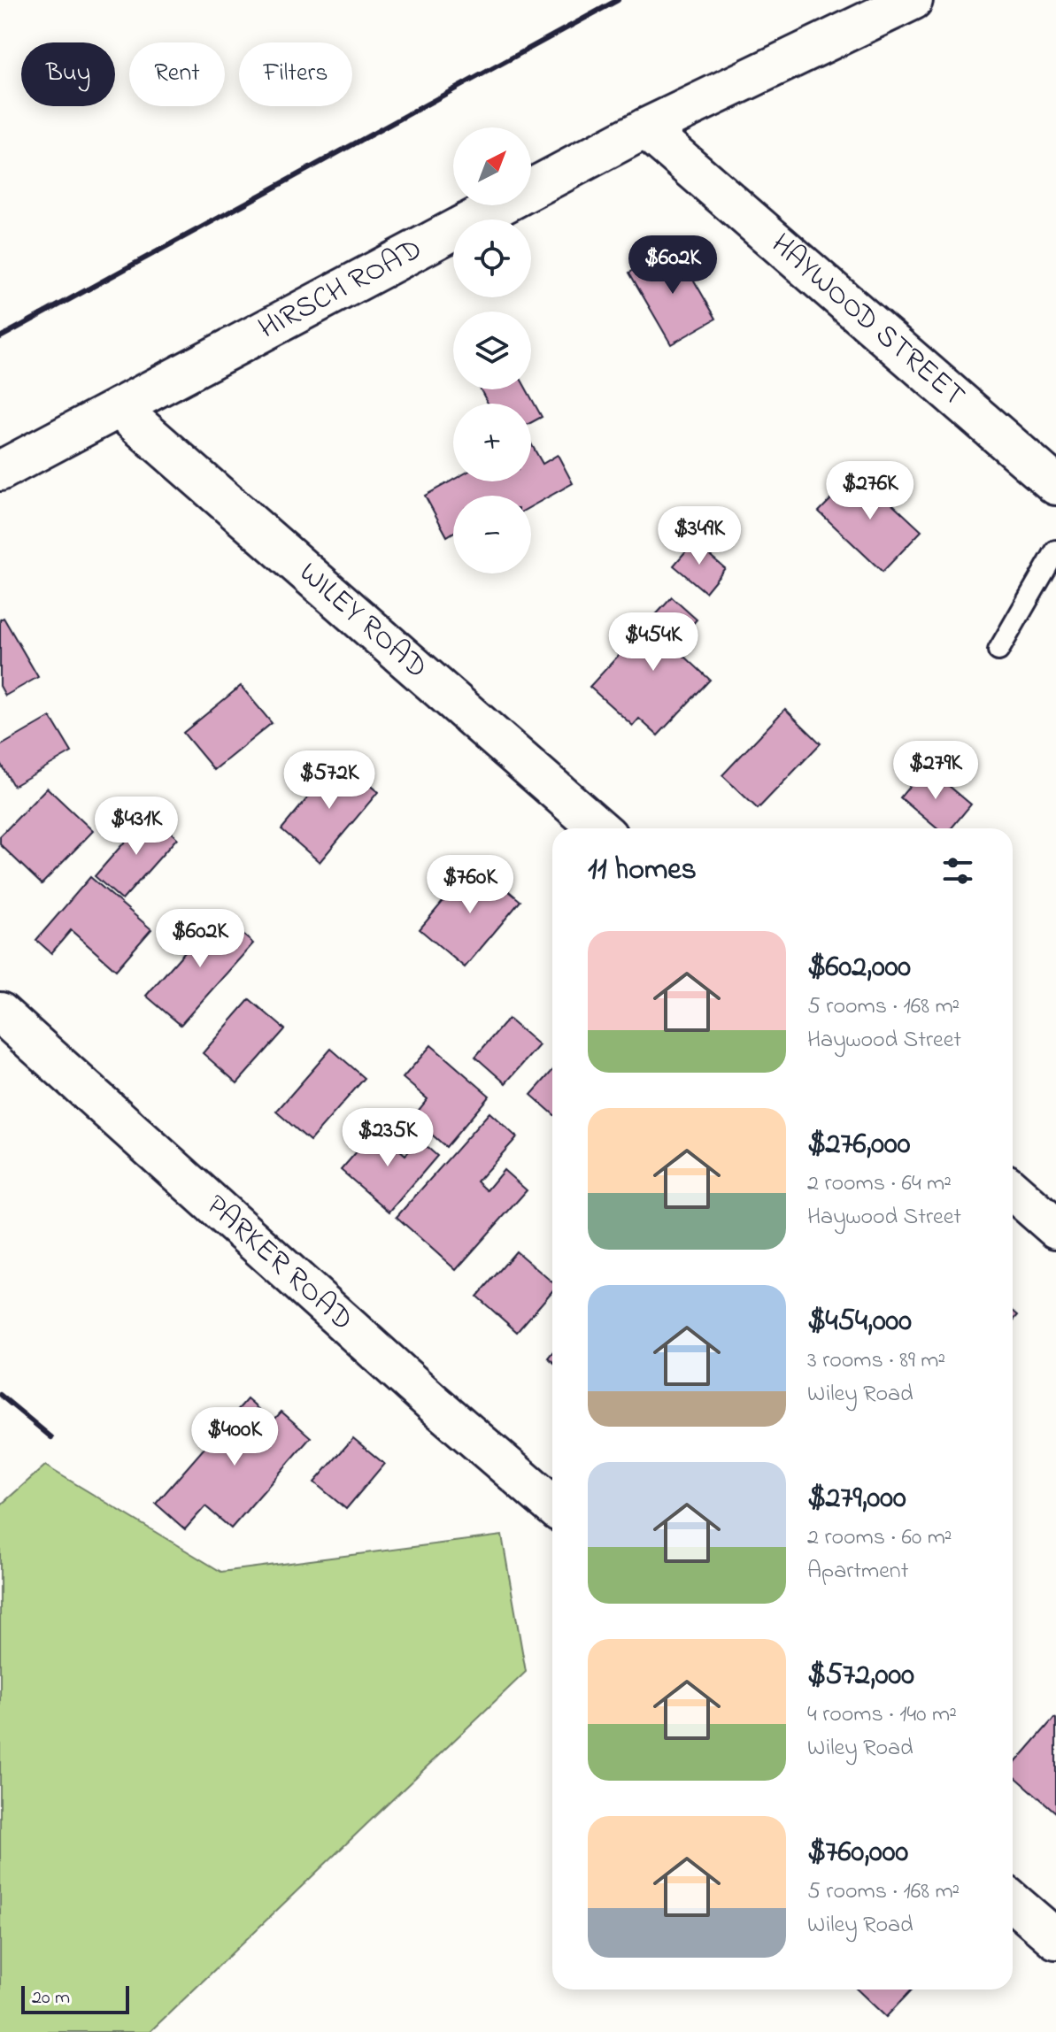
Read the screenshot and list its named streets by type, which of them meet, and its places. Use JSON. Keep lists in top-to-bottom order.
{
  "streets": {
    "main road": [
      "HIRSCH ROAD",
      "HAYWOOD STREET",
      "WILEY ROAD",
      "PARKER ROAD"
    ]
  },
  "crossings": [
    ["HIRSCH ROAD", "HAYWOOD STREET"],
    ["HIRSCH ROAD", "WILEY ROAD"]
  ],
  "scale_bar": "20 m",
  "north": "top right",
  "page": {
    "chip": ["Buy", "Rent", "Filters"],
    "map_buttons": ["+", "−"],
    "price": [
      "$602K",
      "$276K",
      "$349K",
      "$454K",
      "$279K",
      "$572K",
      "$431K",
      "$760K",
      "$602K",
      "$235K",
      "$400K"
    ],
    "heading": "11 homes",
    "list": [
      {
        "name": "$602,000",
        "note": "5 rooms · 168 m² · Haywood Street"
      },
      {
        "name": "$276,000",
        "note": "2 rooms · 64 m² · Haywood Street"
      },
      {
        "name": "$454,000",
        "note": "3 rooms · 89 m² · Wiley Road"
      },
      {
        "name": "$279,000",
        "note": "2 rooms · 60 m² · Apartment"
      },
      {
        "name": "$572,000",
        "note": "4 rooms · 140 m² · Wiley Road"
      },
      {
        "name": "$760,000",
        "note": "5 rooms · 168 m² · Wiley Road"
      }
    ],
    "scale": "20 m"
  }
}
